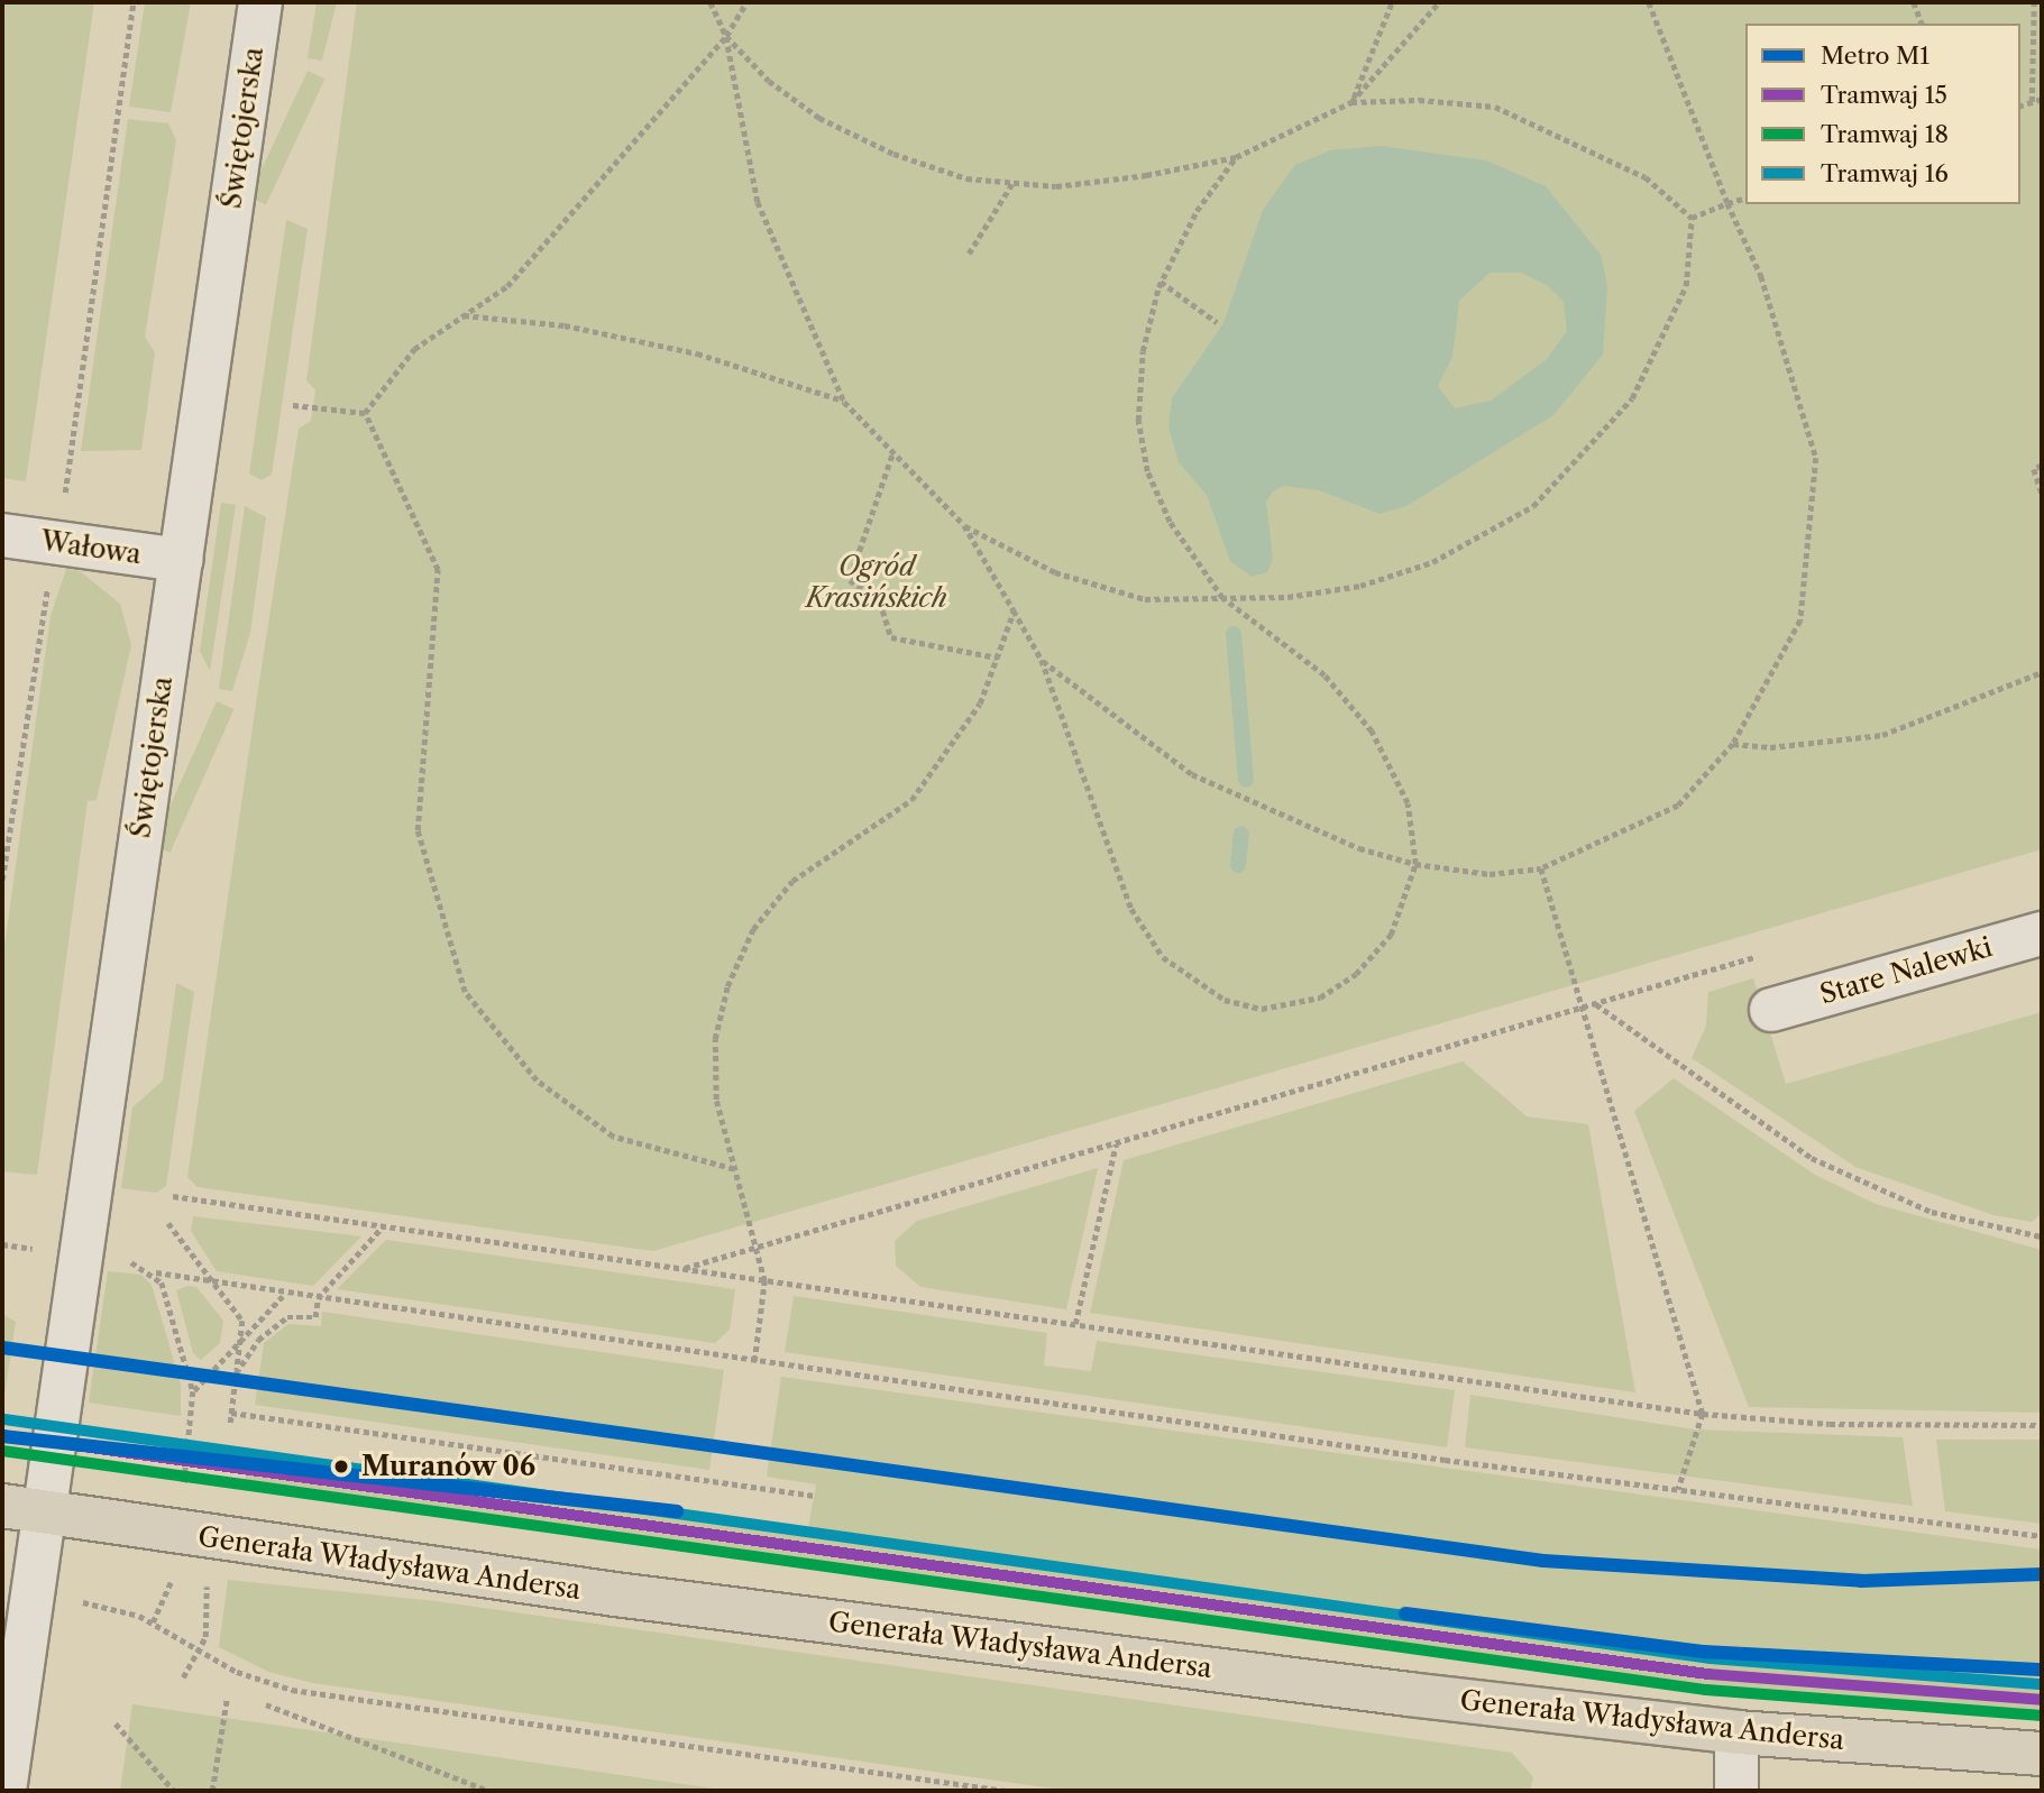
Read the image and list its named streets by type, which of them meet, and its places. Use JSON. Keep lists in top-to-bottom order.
{
  "streets": {
    "main road": ["Generała Władysława Andersa"],
    "street": ["Świętojerska", "Wałowa", "Stare Nalewki"]
  },
  "crossings": [
    ["Świętojerska", "Wałowa"],
    ["Świętojerska", "Generała Władysława Andersa"]
  ],
  "parks": ["Ogród Krasińskich"],
  "places": ["Muranów 06"],
  "lines": [
    "metro line M1",
    "tram line 16",
    "tram line 15",
    "tram line 18"
  ],
  "legend": [
    "Metro M1",
    "Tramwaj 15",
    "Tramwaj 18",
    "Tramwaj 16"
  ]
}
